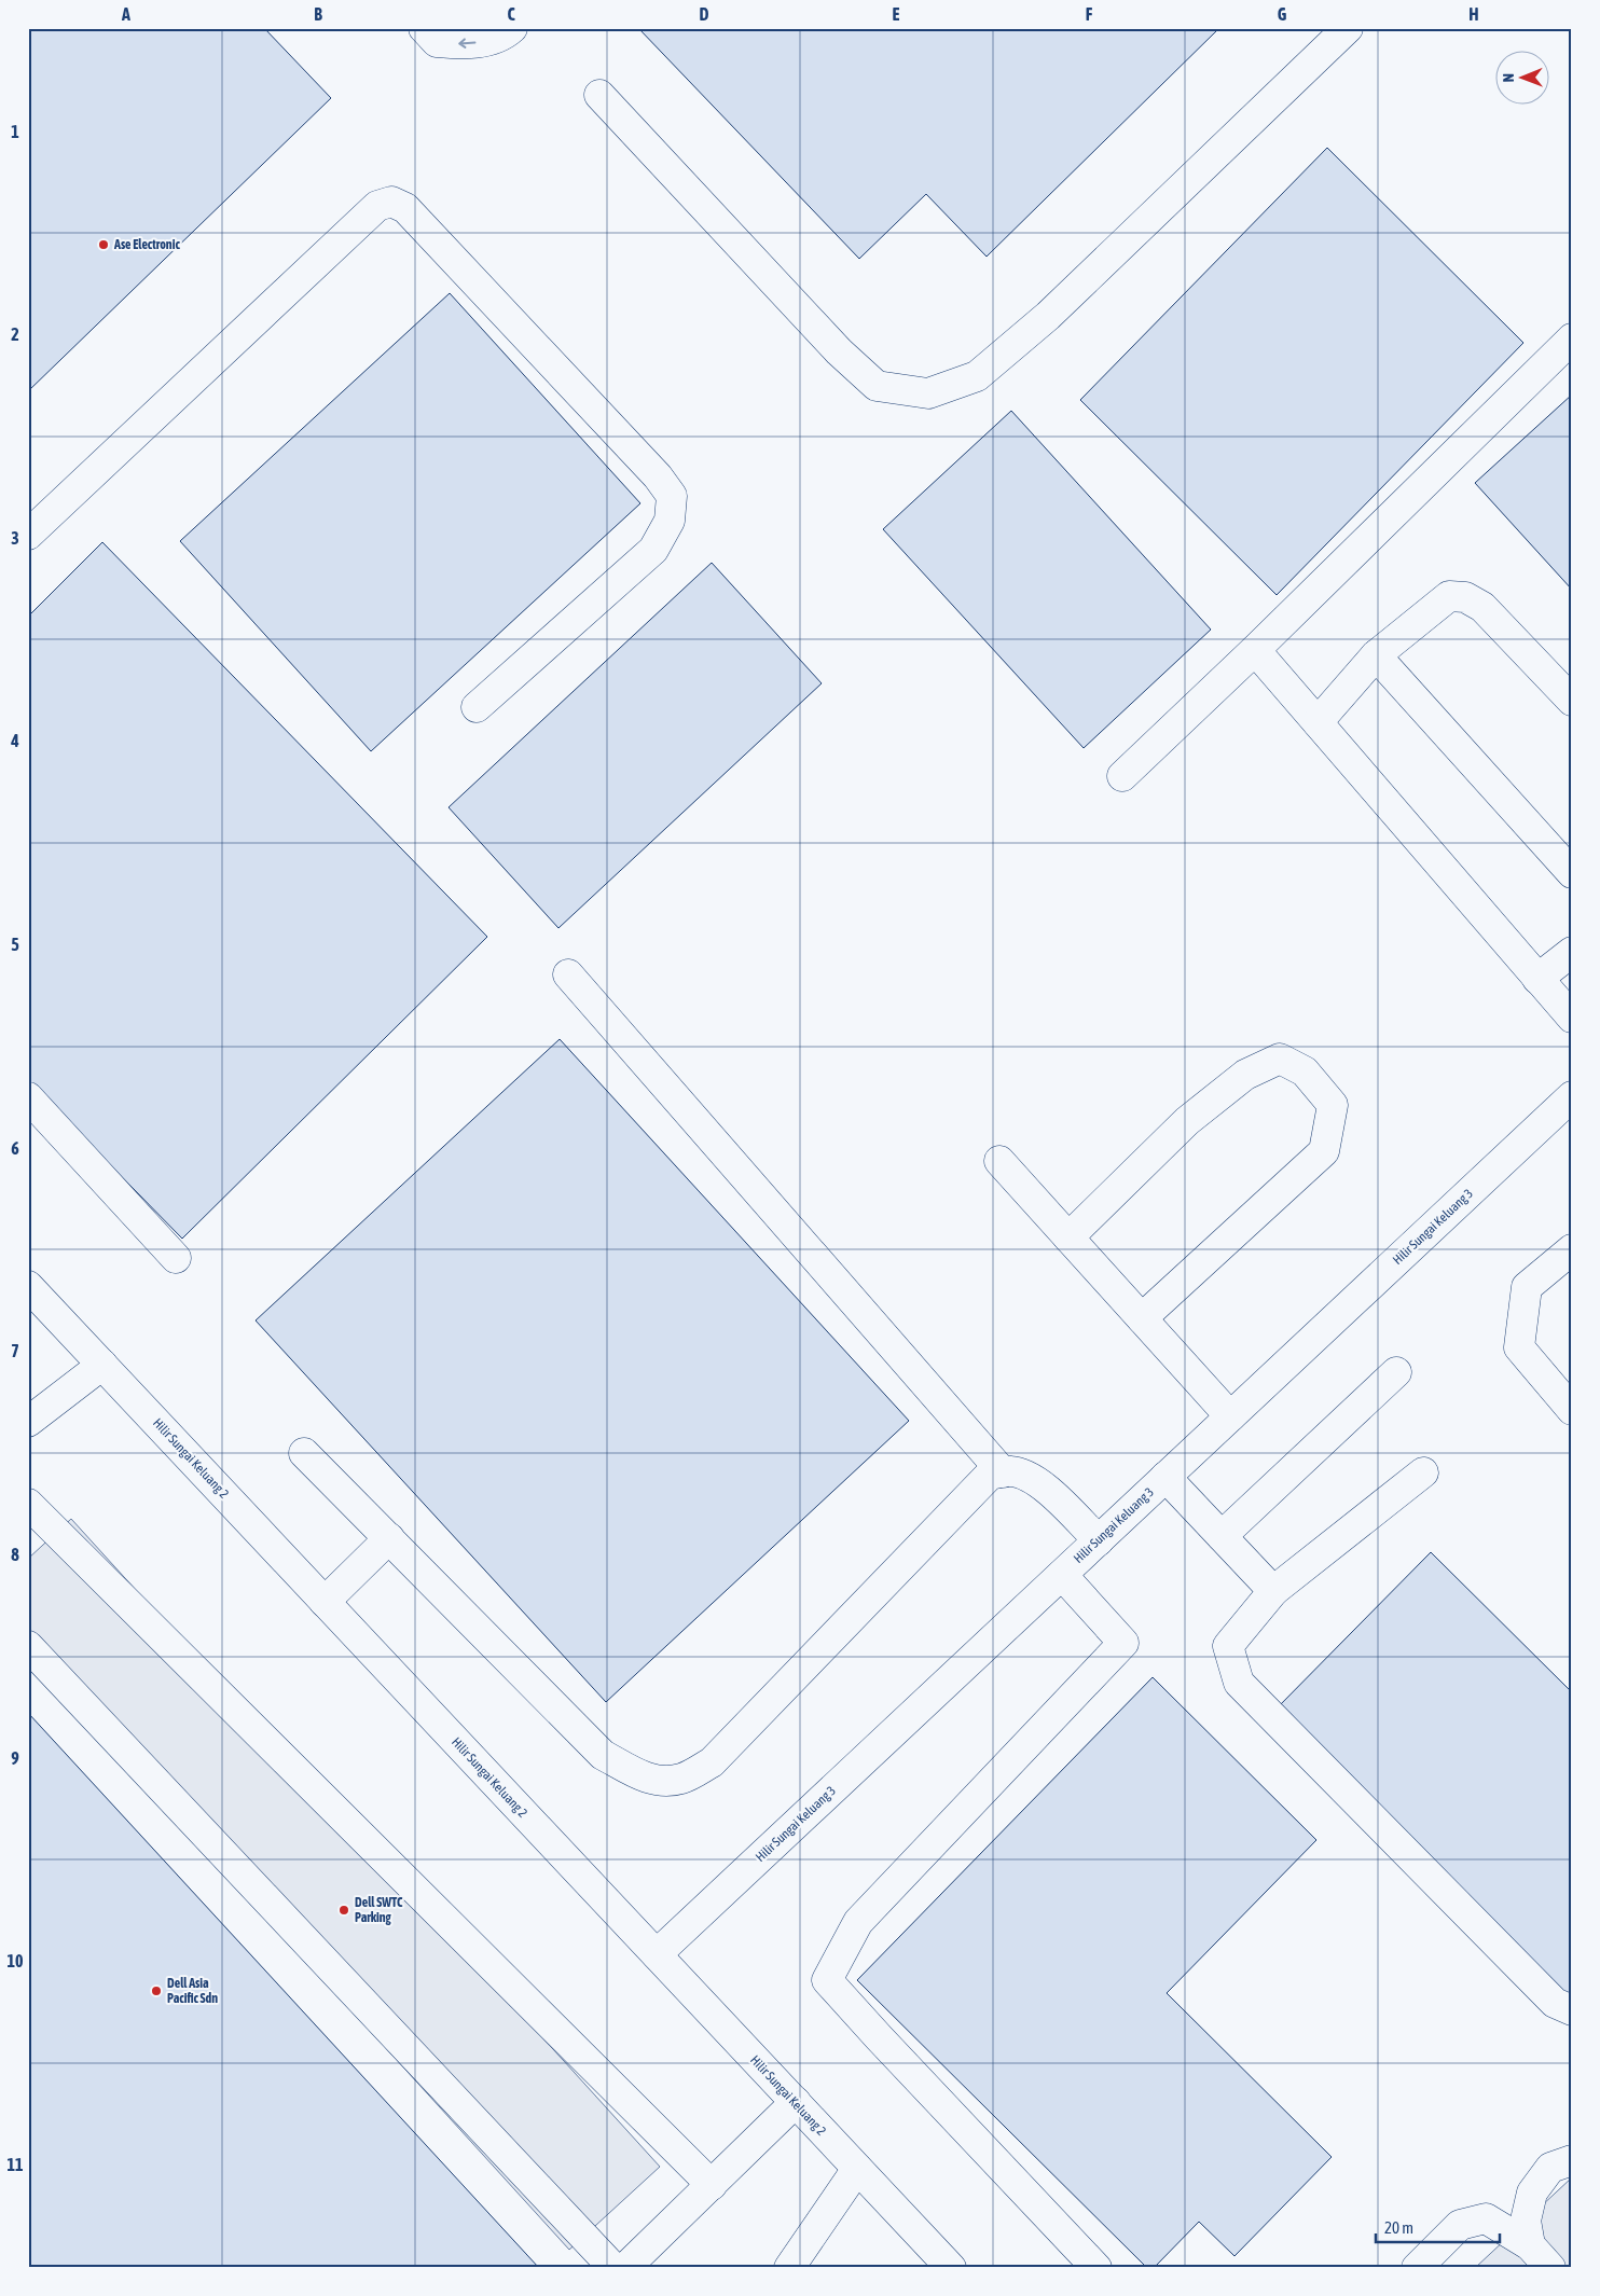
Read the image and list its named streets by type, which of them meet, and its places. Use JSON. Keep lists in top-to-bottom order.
{
  "streets": {
    "street": ["Hilir Sungai Keluang 3", "Hilir Sungai Keluang 2"]
  },
  "crossings": [
    ["Hilir Sungai Keluang 3", "Hilir Sungai Keluang 2"]
  ],
  "places": ["Ase Electronic", "Dell SWTC Parking", "Dell Asia Pacific Sdn"],
  "scale_bar": "20 m",
  "north": "left",
  "grid": {
    "columns": [
      "A",
      "B",
      "C",
      "D",
      "E",
      "F",
      "G",
      "H"
    ],
    "rows": [
      "1",
      "2",
      "3",
      "4",
      "5",
      "6",
      "7",
      "8",
      "9",
      "10",
      "11"
    ]
  }
}
